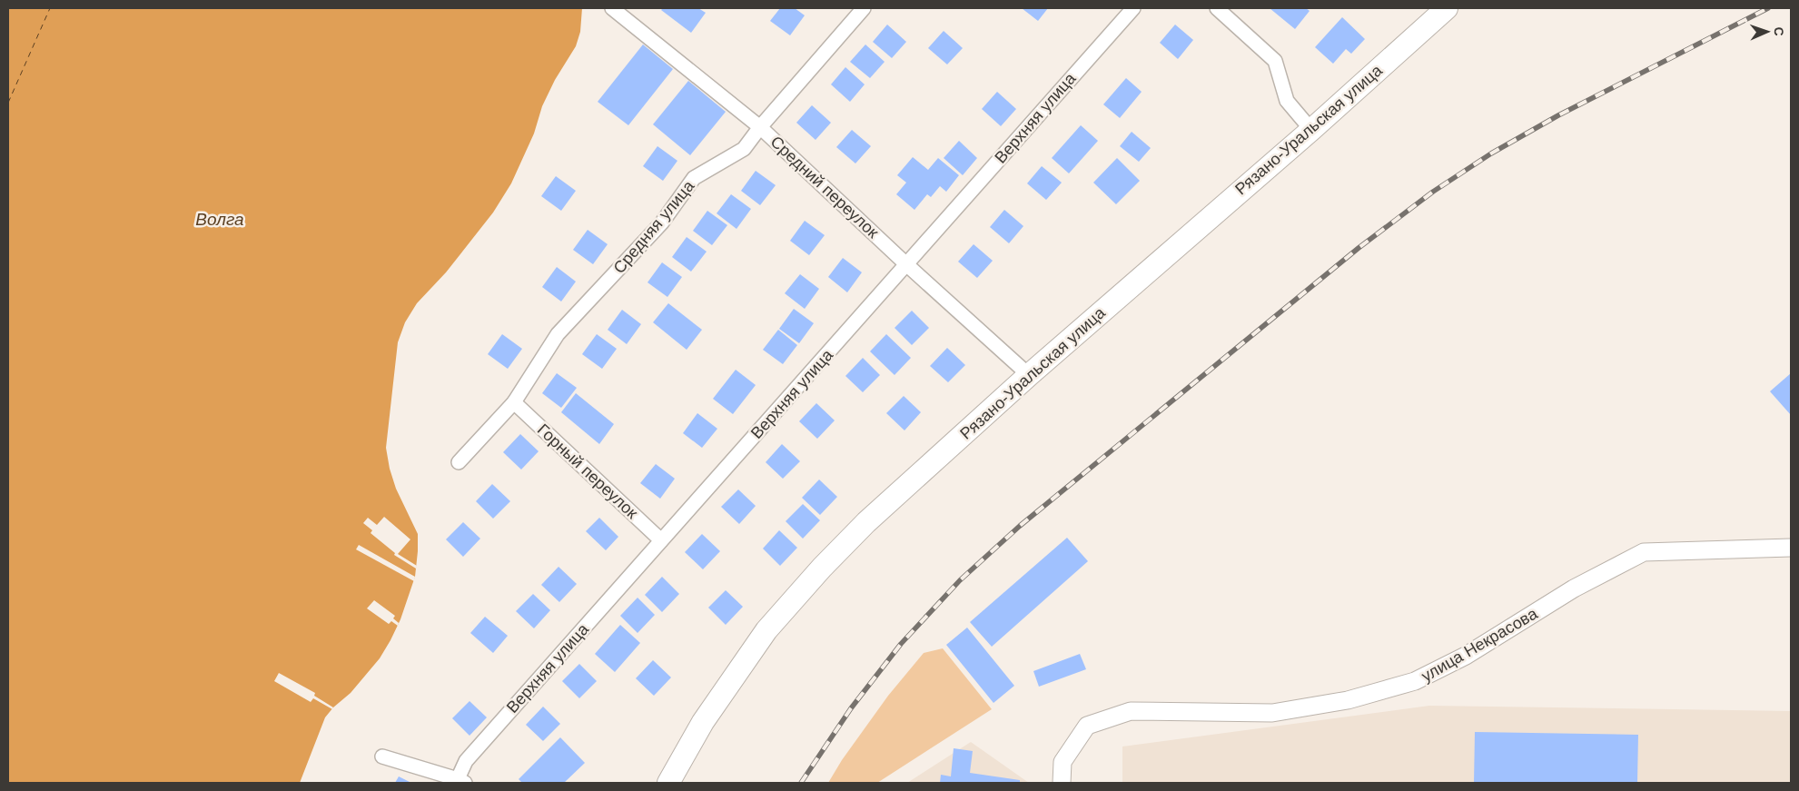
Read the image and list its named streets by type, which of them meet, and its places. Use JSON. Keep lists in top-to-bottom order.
{
  "streets": {
    "main road": ["Рязано-Уральская улица"],
    "street": [
      "Верхняя улица",
      "Средний переулок",
      "Средняя улица",
      "Горный переулок",
      "улица Некрасова"
    ]
  },
  "crossings": [
    ["Верхняя улица", "Средний переулок"],
    ["Верхняя улица", "Горный переулок"],
    ["Рязано-Уральская улица", "Средний переулок"],
    ["Средний переулок", "Средняя улица"],
    ["Средняя улица", "Горный переулок"]
  ],
  "water": ["Волга"],
  "north": "right"
}
